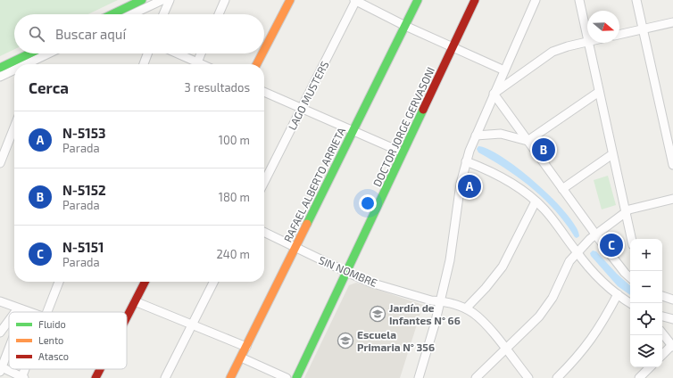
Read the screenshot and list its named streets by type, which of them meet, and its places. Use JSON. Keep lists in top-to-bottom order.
{
  "streets": {
    "street": [
      "LAGO MUSTERS",
      "DOCTOR JORGE GERVASONI",
      "RAFAEL ALBERTO ARRIETA",
      "SIN NOMBRE"
    ]
  },
  "crossings": [
    ["DOCTOR JORGE GERVASONI", "SIN NOMBRE"],
    ["RAFAEL ALBERTO ARRIETA", "SIN NOMBRE"]
  ],
  "places": {
    "school or university": ["Jardín de Infantes N° 66", "Escuela Primaria N° 356"]
  },
  "legend": ["Fluido", "Lento", "Atasco"],
  "north": "right",
  "page": {
    "search": "Buscar aquí",
    "heading": ["Cerca", "3 resultados"],
    "list": [
      {
        "mark": "A",
        "name": "N-5153",
        "note": "Parada",
        "value": "100 m"
      },
      {
        "mark": "B",
        "name": "N-5152",
        "note": "Parada",
        "value": "180 m"
      },
      {
        "mark": "C",
        "name": "N-5151",
        "note": "Parada",
        "value": "240 m"
      }
    ],
    "pins": ["B", "A", "C"],
    "map_buttons": ["+", "−"]
  }
}
